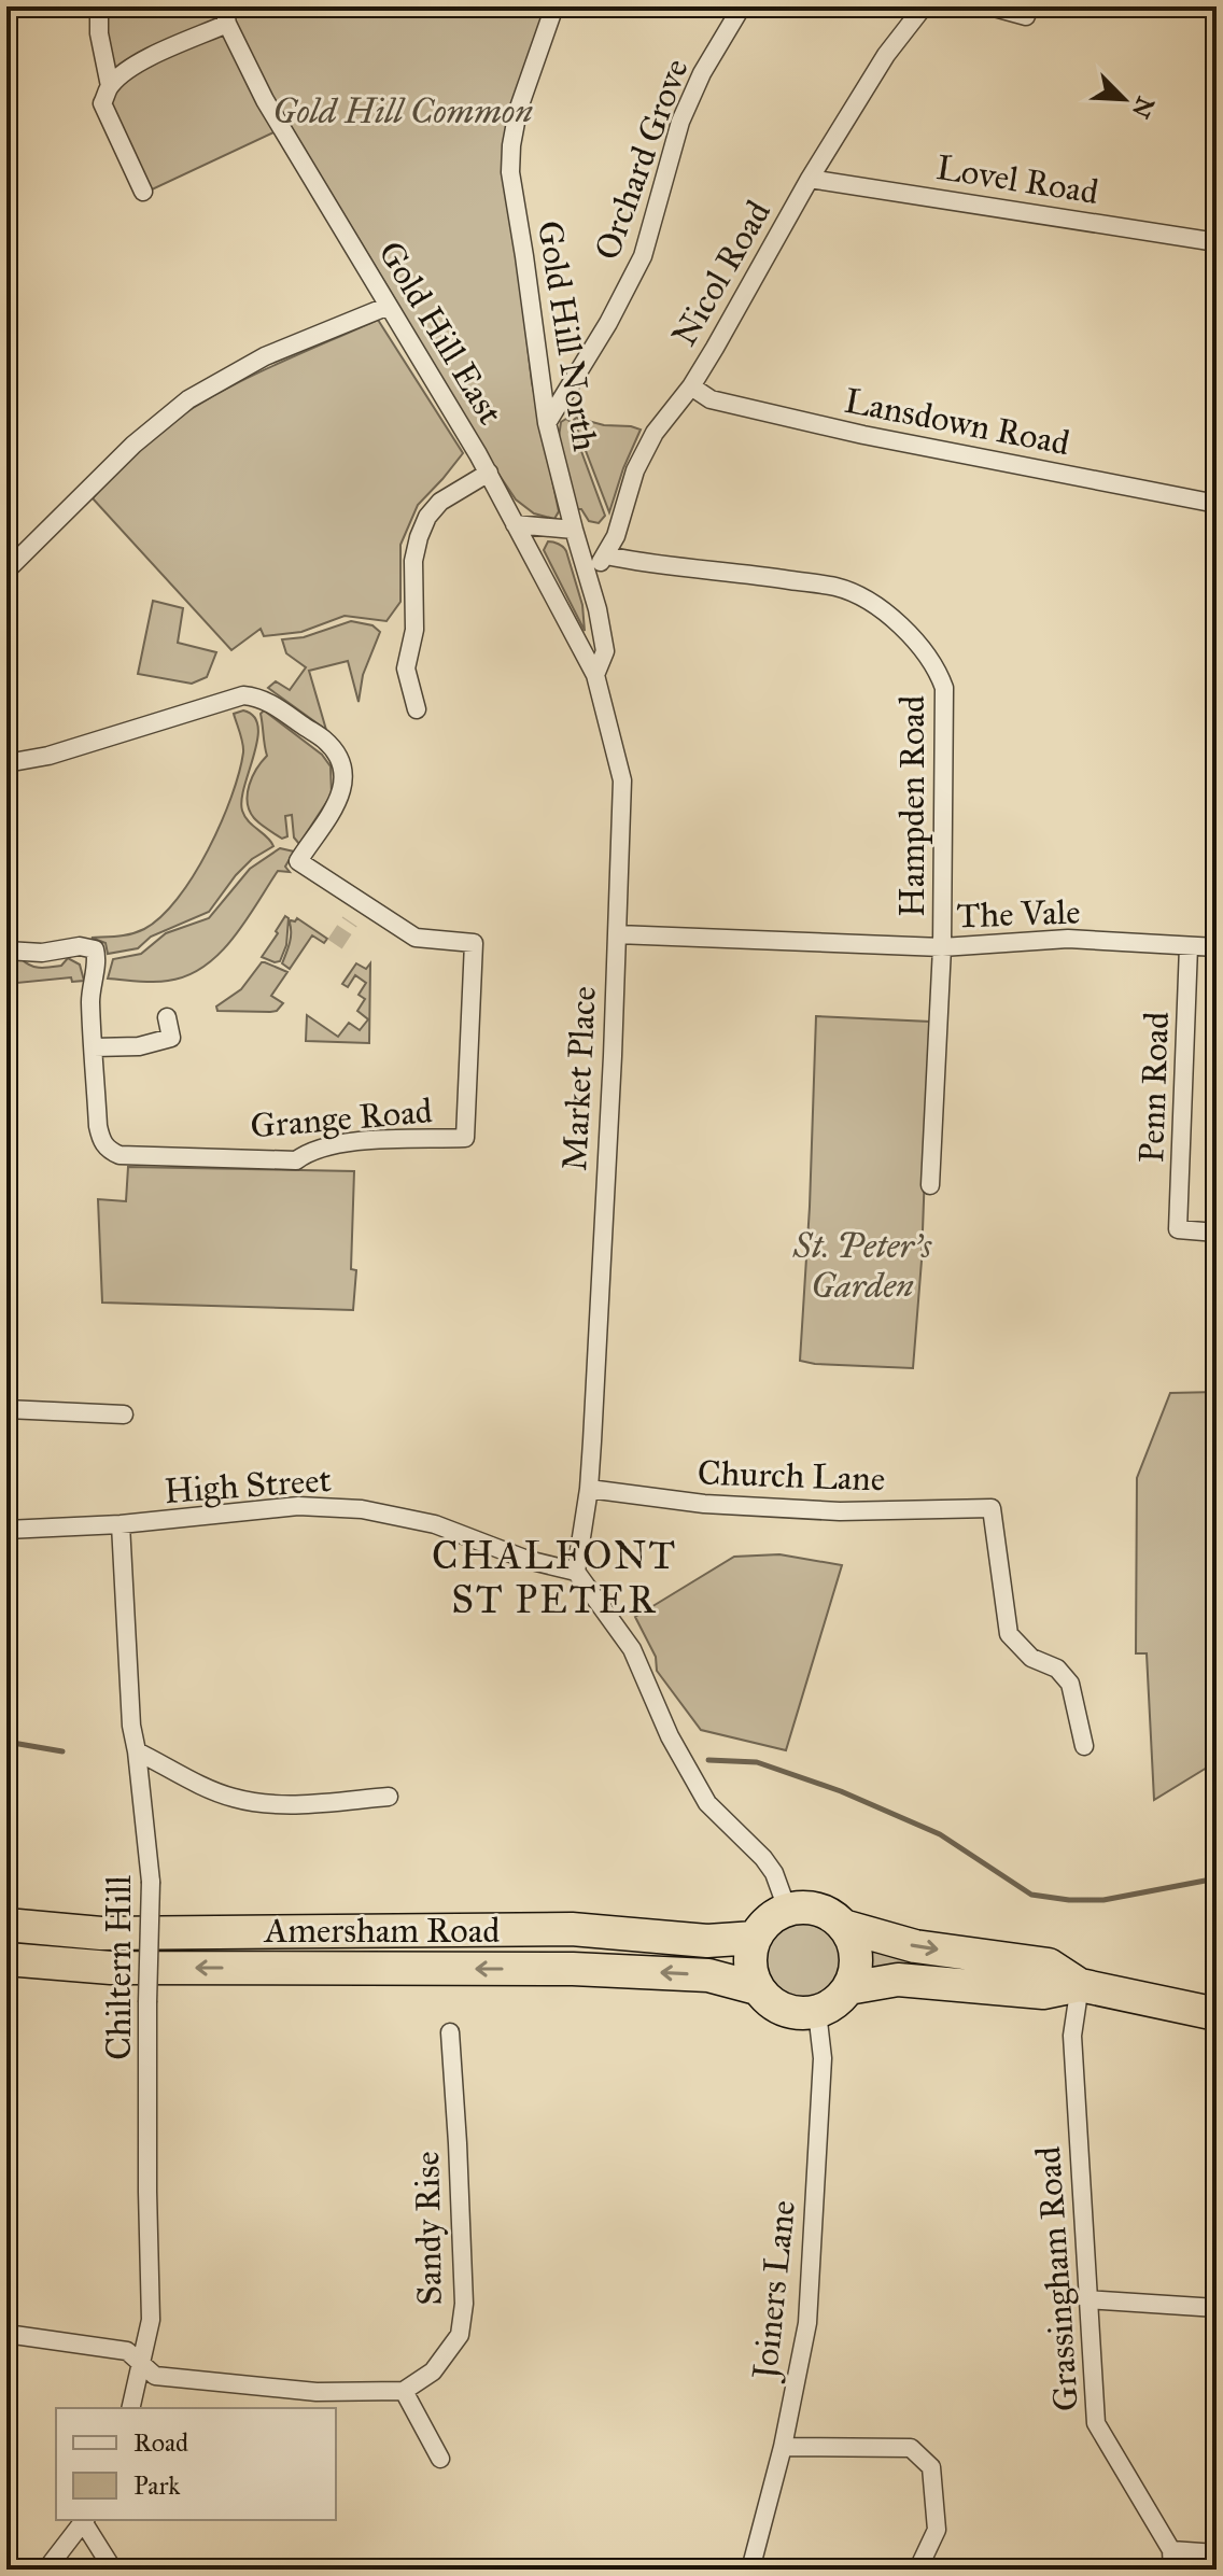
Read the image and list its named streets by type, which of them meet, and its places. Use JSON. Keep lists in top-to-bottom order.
{
  "streets": {
    "highway": ["Amersham Road"],
    "street": [
      "Orchard Grove",
      "Lovel Road",
      "Nicol Road",
      "Gold Hill East",
      "Gold Hill North",
      "Lansdown Road",
      "Hampden Road",
      "The Vale",
      "Market Place",
      "Penn Road",
      "Grange Road",
      "Church Lane",
      "High Street",
      "Chiltern Hill",
      "Sandy Rise",
      "Grassingham Road",
      "Joiners Lane"
    ]
  },
  "crossings": [
    ["Orchard Grove", "Gold Hill North"],
    ["Lovel Road", "Nicol Road"],
    ["Nicol Road", "Gold Hill North"],
    ["Nicol Road", "Lansdown Road"],
    ["Nicol Road", "Hampden Road"],
    ["Gold Hill East", "Gold Hill North"],
    ["Gold Hill East", "Market Place"],
    ["Gold Hill North", "Market Place"],
    ["Hampden Road", "The Vale"],
    ["The Vale", "Market Place"],
    ["The Vale", "Penn Road"],
    ["Market Place", "Church Lane"],
    ["High Street", "Chiltern Hill"],
    ["Amersham Road", "Joiners Lane"]
  ],
  "districts": ["CHALFONT ST PETER"],
  "parks": ["Gold Hill Common", "St. Peter's Garden"],
  "legend": ["Road", "Park"],
  "north": "bottom right"
}
